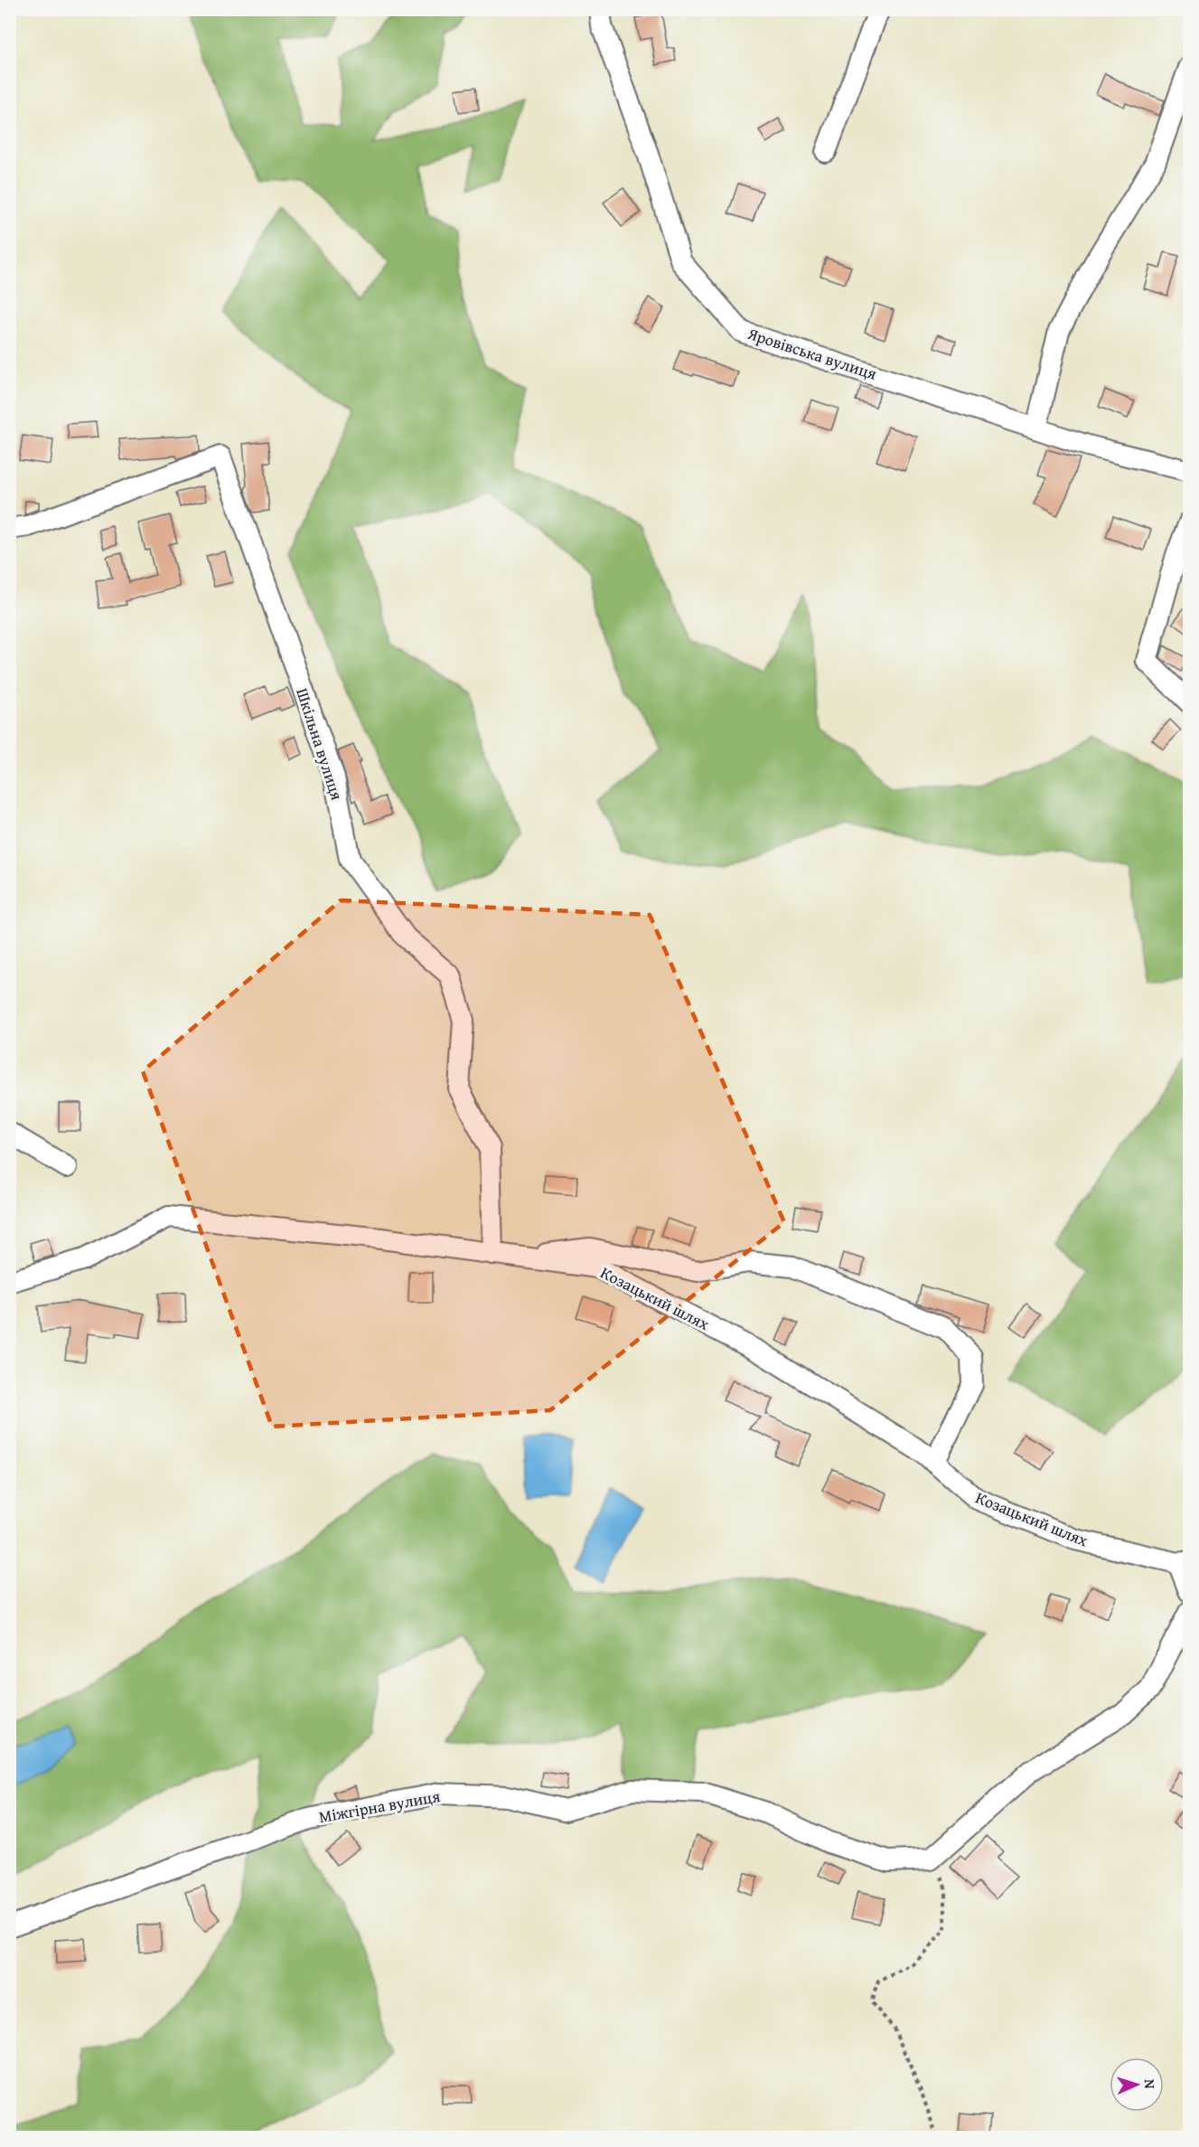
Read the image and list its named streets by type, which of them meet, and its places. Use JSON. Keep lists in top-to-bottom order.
{
  "streets": {
    "street": [
      "Яровівська вулиця",
      "Шкільна вулиця",
      "Козацький шлях",
      "Міжгірна вулиця"
    ]
  },
  "crossings": [
    ["Шкільна вулиця", "Козацький шлях"]
  ],
  "north": "right"
}
